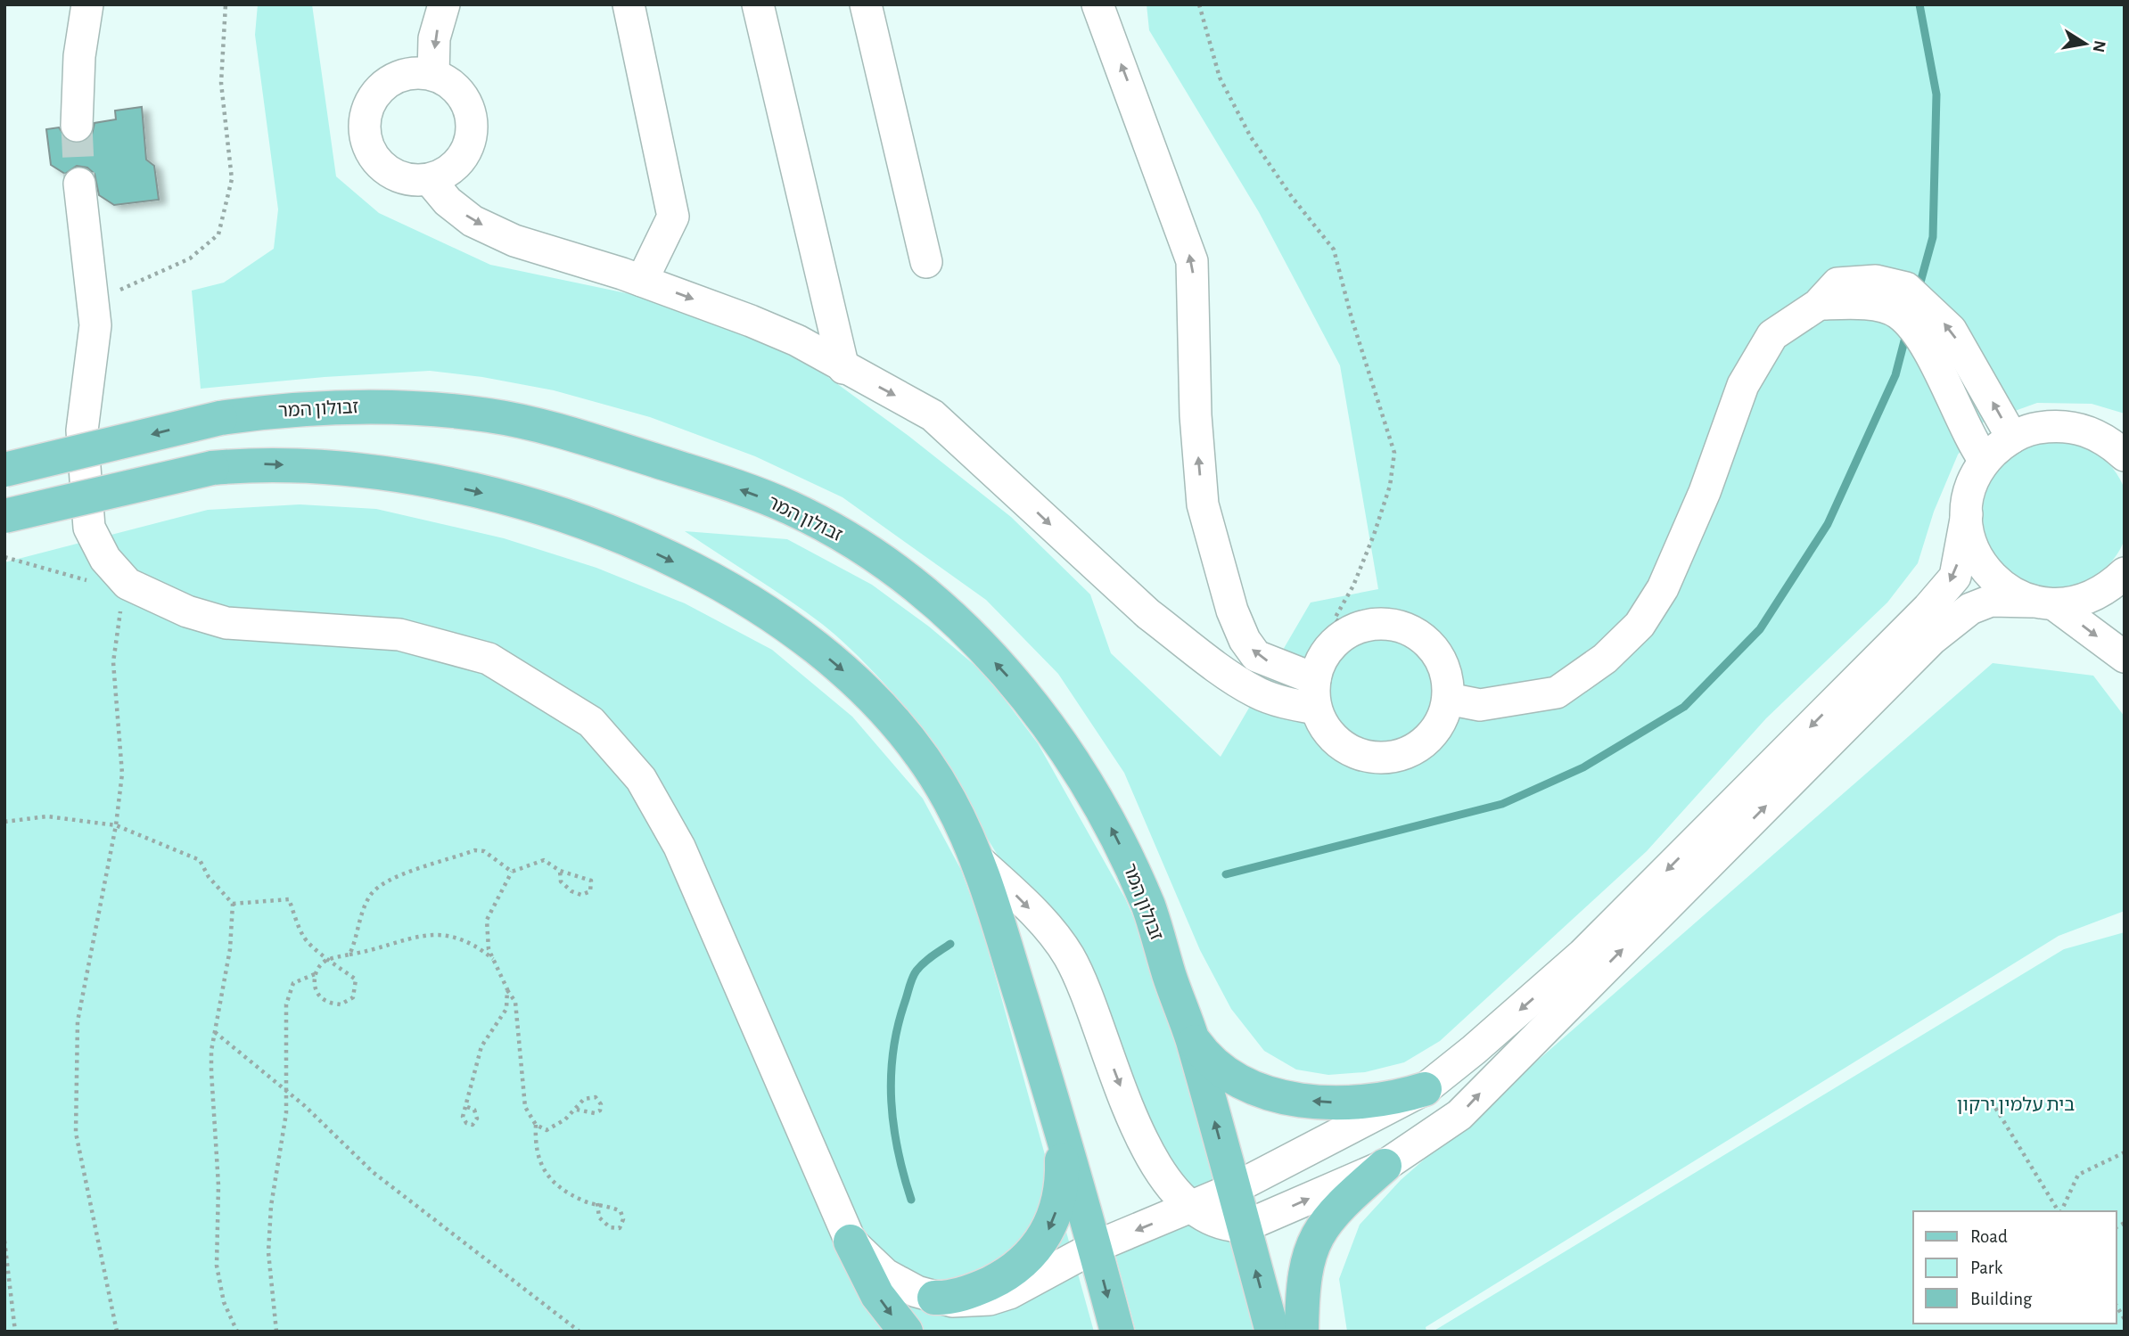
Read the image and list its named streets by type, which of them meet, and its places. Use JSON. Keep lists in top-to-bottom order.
{
  "streets": {
    "main road": ["זבולון המר"]
  },
  "one_way": ["זבולון המר"],
  "parks": ["בית עלמין ירקון"],
  "legend": ["Road", "Park", "Building"],
  "north": "right"
}
